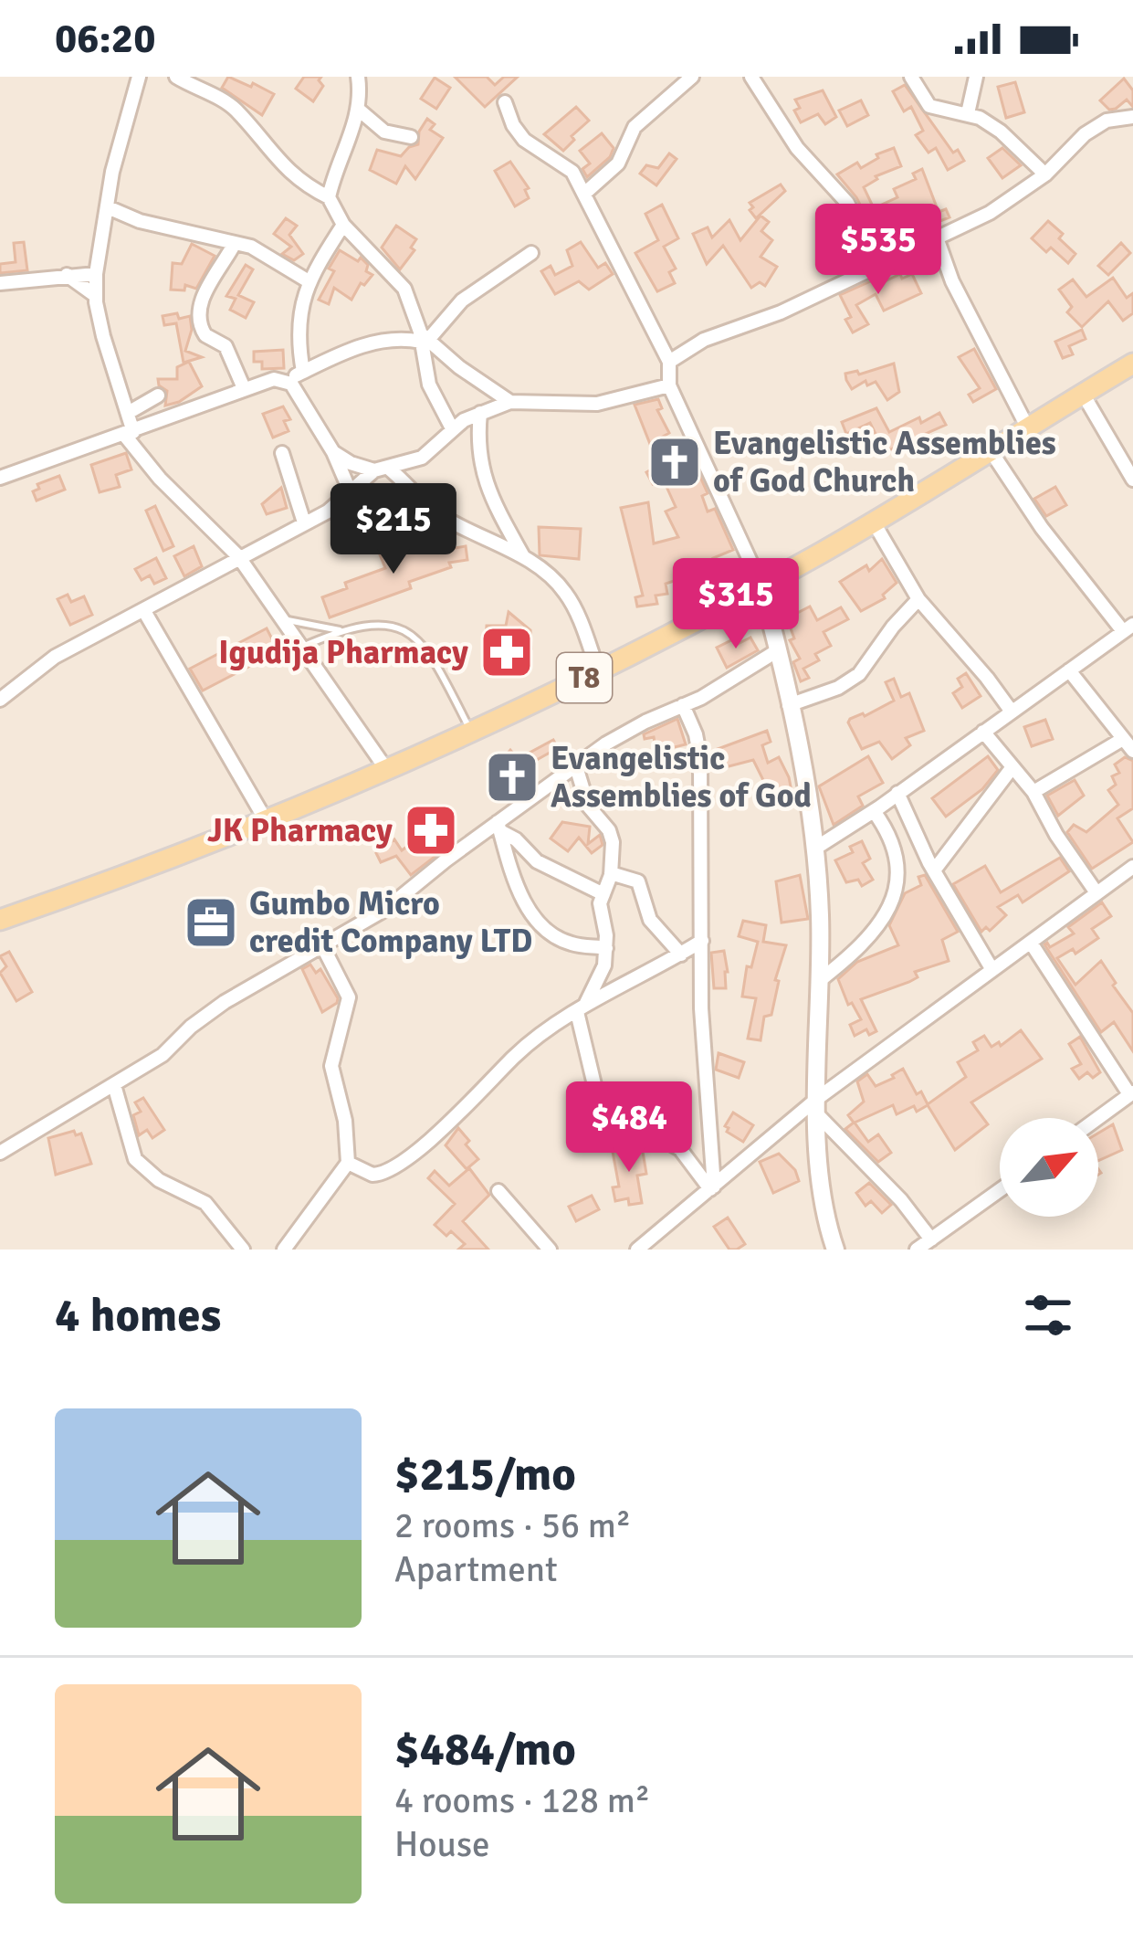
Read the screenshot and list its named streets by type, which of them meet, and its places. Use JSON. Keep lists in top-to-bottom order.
{
  "streets": {
    "main road": ["T8"]
  },
  "places": {
    "church": ["Evangelistic Assemblies of God Church", "Evangelistic Assemblies of God"],
    "pharmacy": ["Igudija Pharmacy", "JK Pharmacy"],
    "office": ["Gumbo Micro credit Company LTD"]
  },
  "north": "top right",
  "page": {
    "status": "06:20",
    "price": [
      "$535",
      "$215",
      "$315",
      "$484"
    ],
    "heading": "4 homes",
    "list": [
      {
        "name": "$215/mo",
        "note": "2 rooms · 56 m² · Apartment"
      },
      {
        "name": "$484/mo",
        "note": "4 rooms · 128 m² · House"
      }
    ]
  }
}
